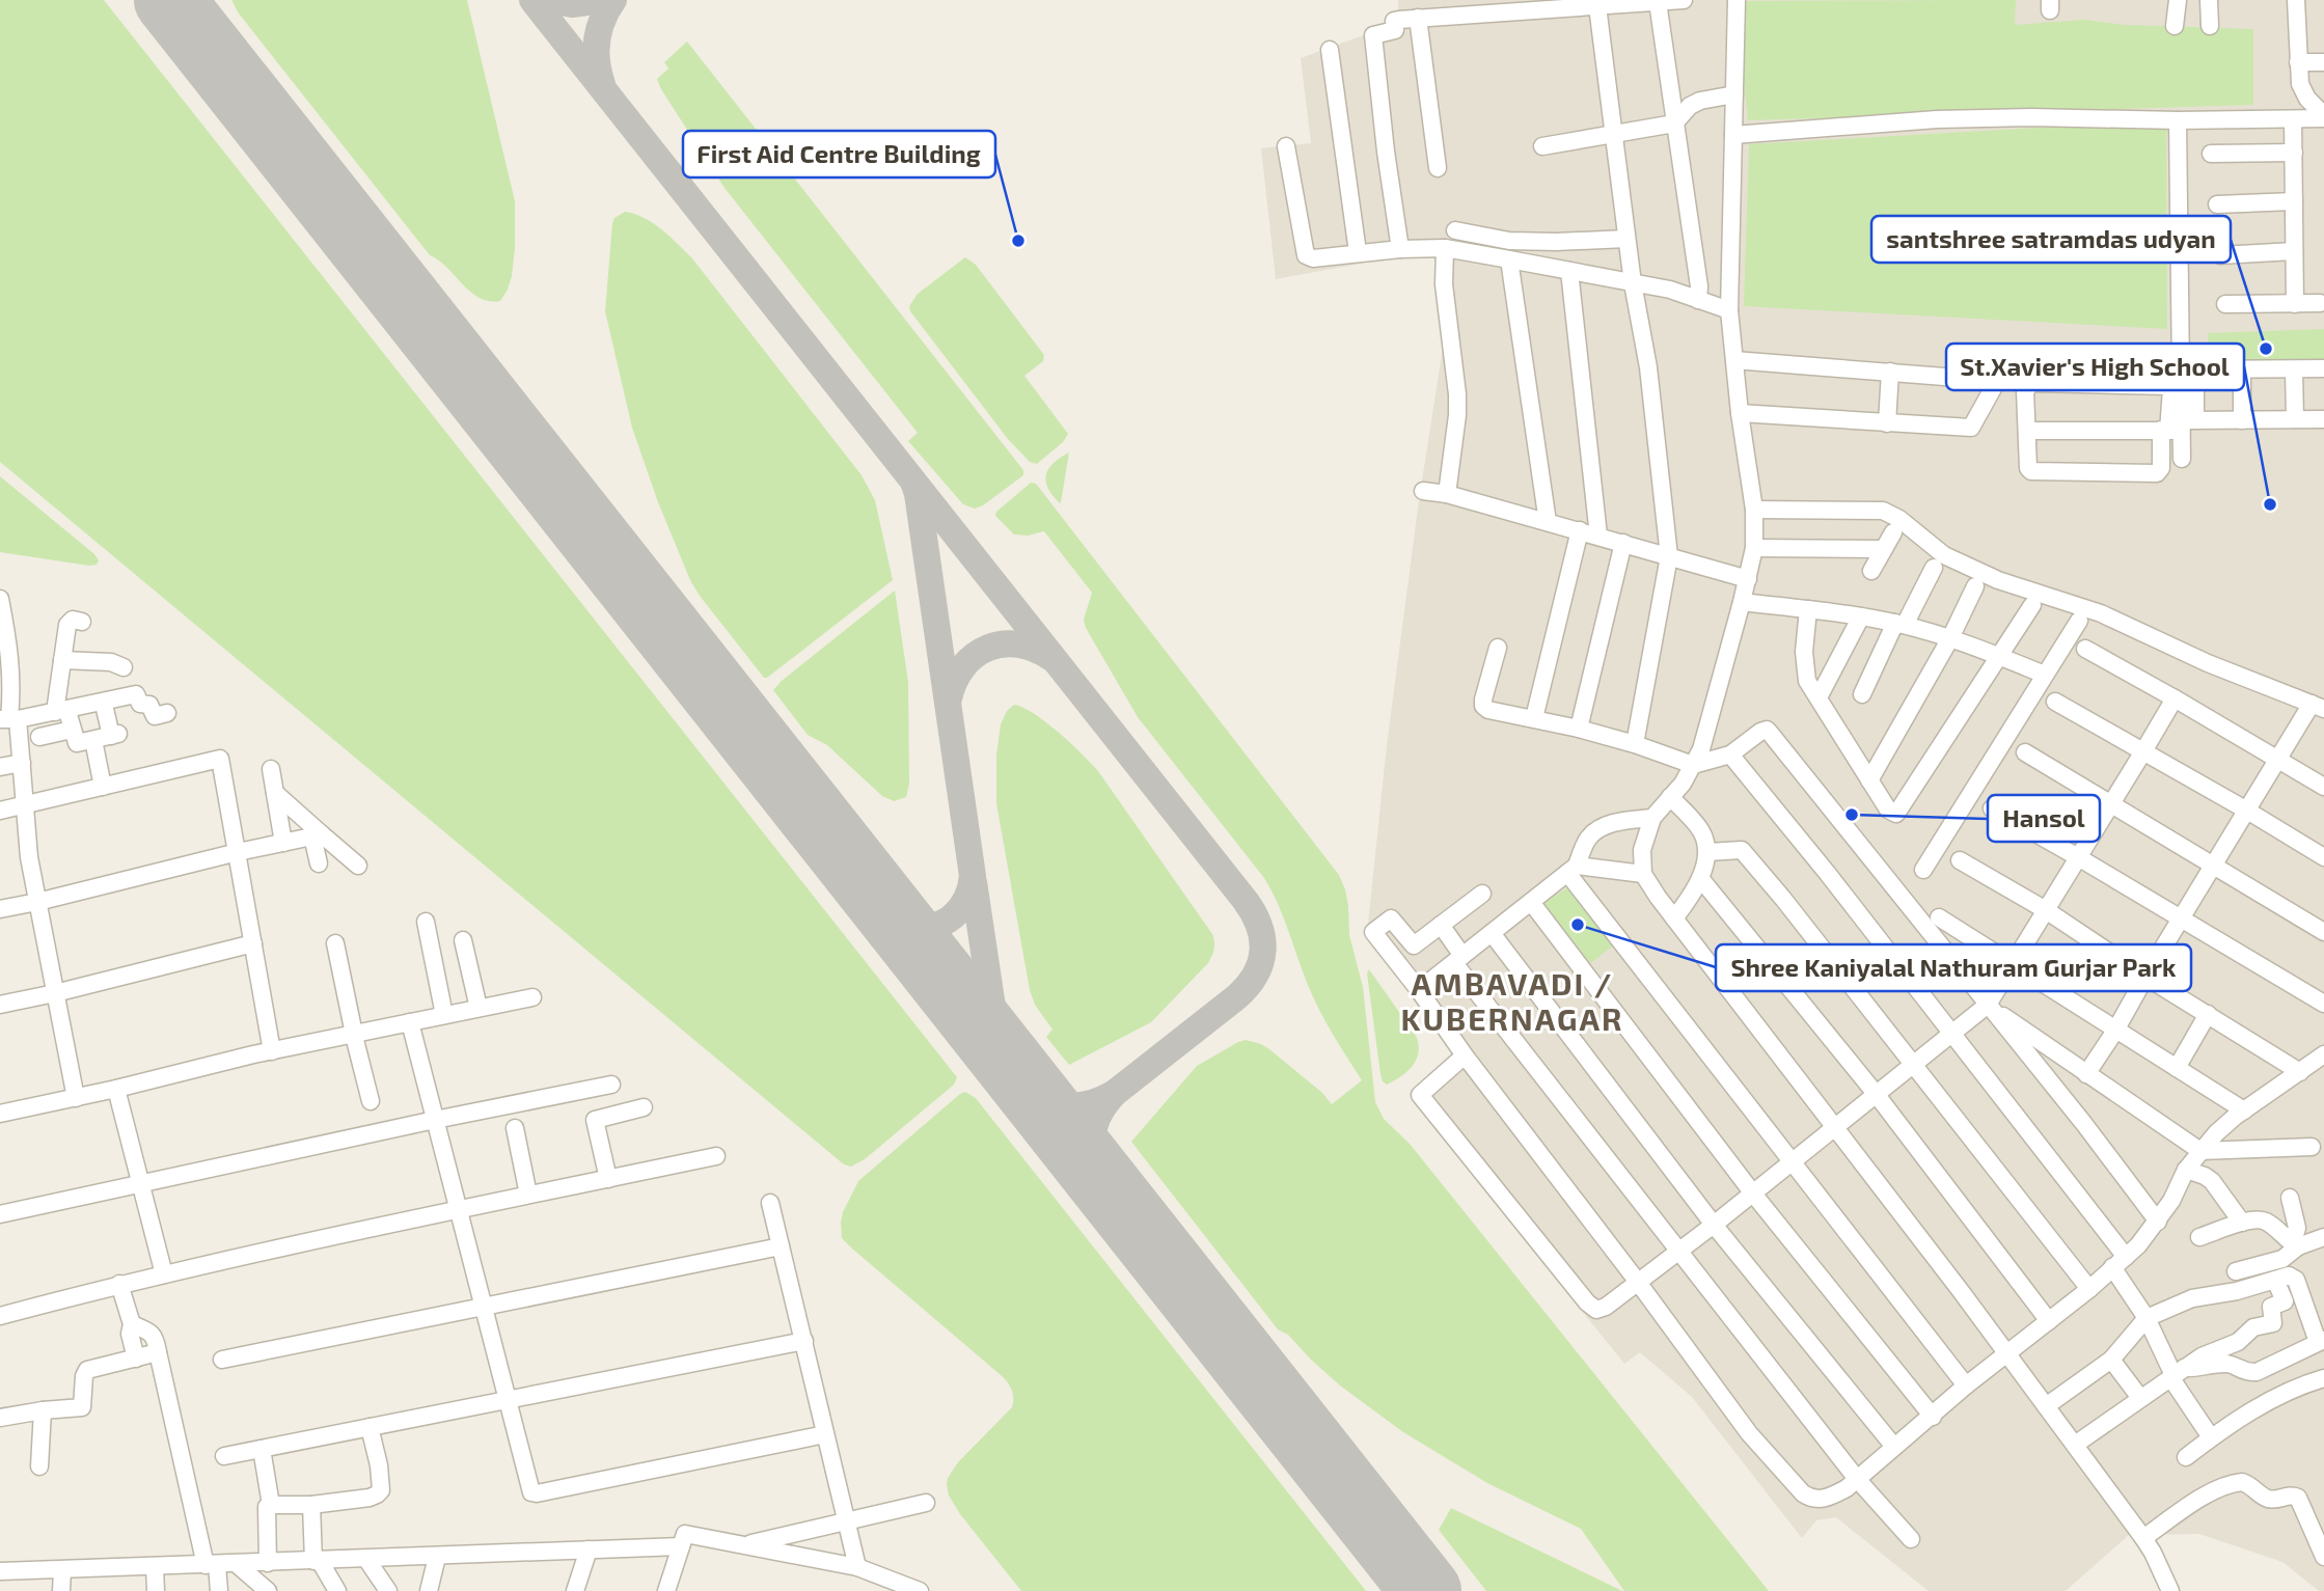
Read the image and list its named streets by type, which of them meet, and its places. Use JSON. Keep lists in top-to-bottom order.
{
  "districts": ["AMBAVADI / KUBERNAGAR"],
  "places": [
    "First Aid Centre Building",
    "santshree satramdas udyan",
    "St.Xavier's High School",
    "Hansol",
    "Shree Kaniyalal Nathuram Gurjar Park"
  ]
}
